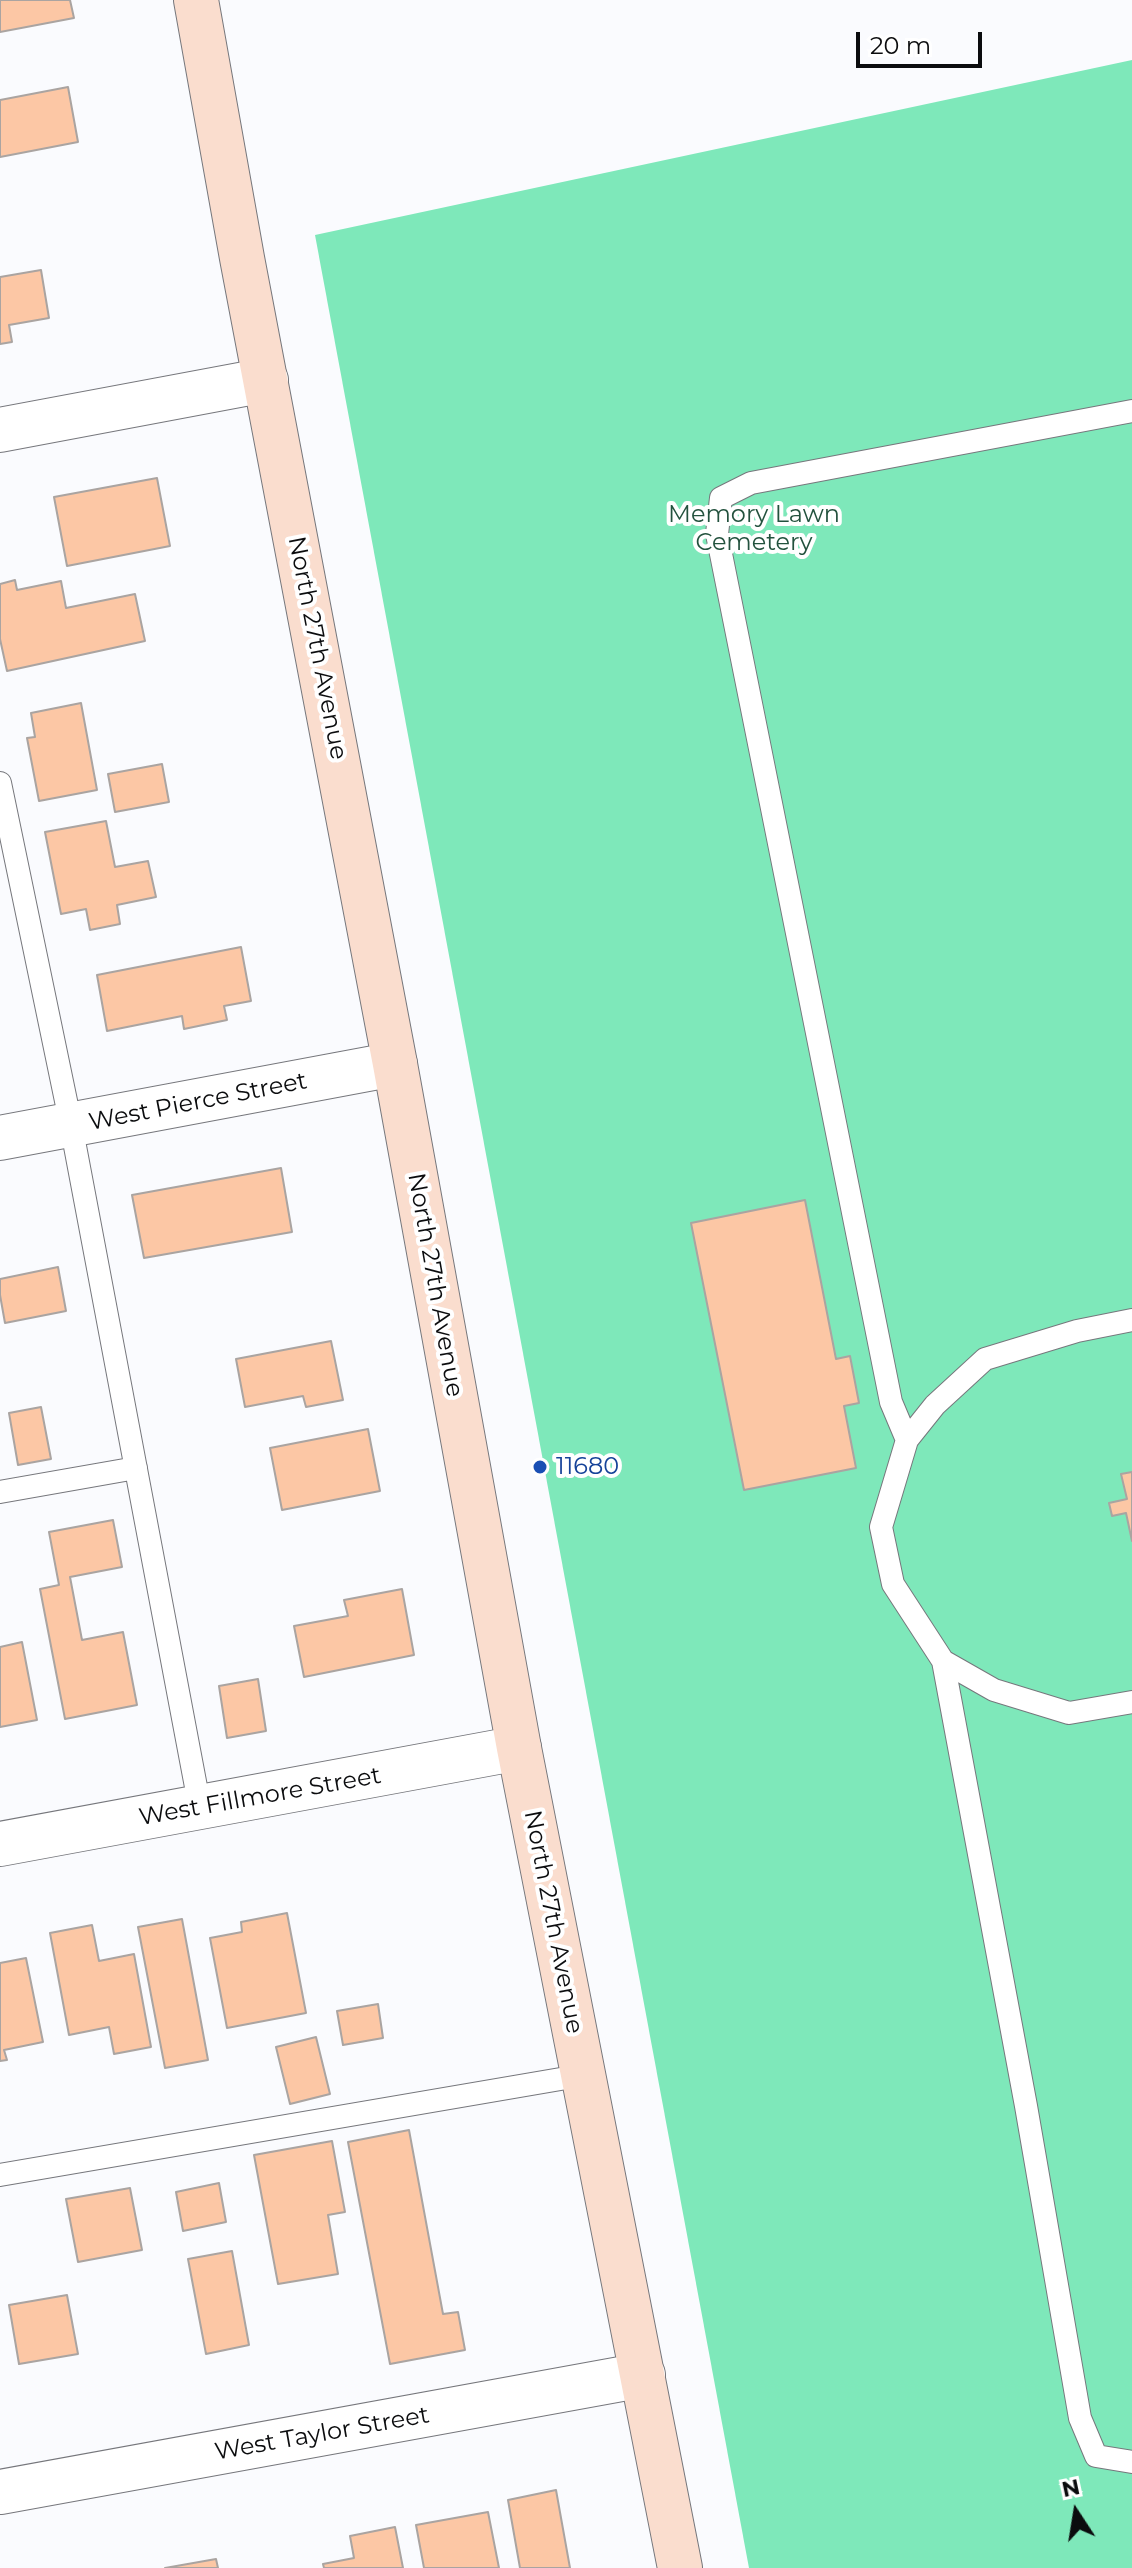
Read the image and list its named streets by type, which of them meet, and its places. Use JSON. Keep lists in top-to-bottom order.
{
  "streets": {
    "main road": ["North 27th Avenue"],
    "street": ["West Pierce Street", "West Fillmore Street", "West Taylor Street"]
  },
  "crossings": [
    ["North 27th Avenue", "West Pierce Street"],
    ["North 27th Avenue", "West Fillmore Street"],
    ["North 27th Avenue", "West Taylor Street"]
  ],
  "parks": ["Memory Lawn Cemetery"],
  "places": ["11680"],
  "scale_bar": "20 m",
  "north": "top"
}
